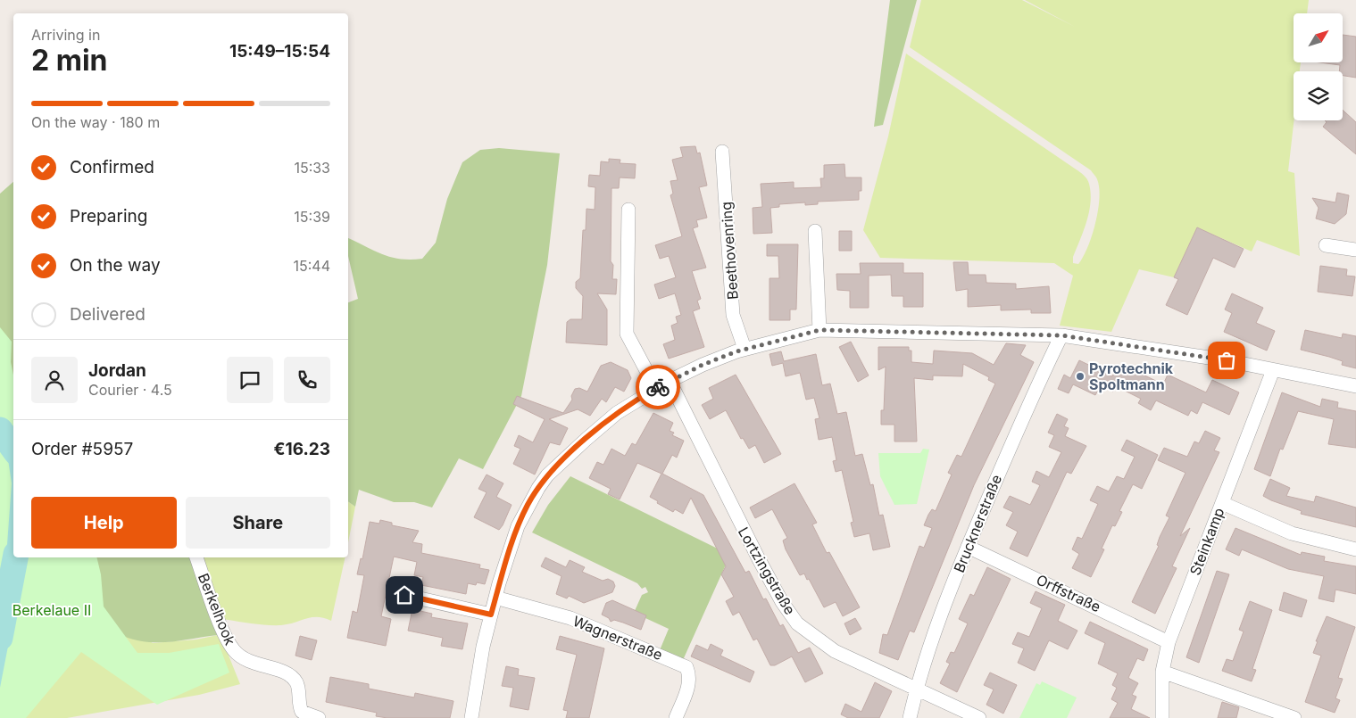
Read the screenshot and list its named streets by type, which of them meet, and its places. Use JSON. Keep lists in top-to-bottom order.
{
  "streets": {
    "street": [
      "Beethovenring",
      "Brucknerstraße",
      "Steinkamp",
      "Lortzingstraße",
      "Orffstraße",
      "Berkelhook",
      "Wagnerstraße"
    ]
  },
  "crossings": [
    ["Brucknerstraße", "Lortzingstraße"],
    ["Brucknerstraße", "Orffstraße"],
    ["Steinkamp", "Orffstraße"]
  ],
  "parks": ["Berkelaue II"],
  "places": ["Pyrotechnik Spoltmann"],
  "north": "top right",
  "page": {
    "heading": ["2 min", "Arriving in", "15:49–15:54"],
    "panel": [
      "Jordan",
      "Courier · 4.5",
      "Order #5957",
      "€16.23"
    ],
    "bar": "On the way · 180 m",
    "list": [
      ["Confirmed", "15:33"],
      ["Preparing", "15:39"],
      ["On the way", "15:44"],
      "Delivered"
    ],
    "buttons": ["Help", "Share"]
  }
}
